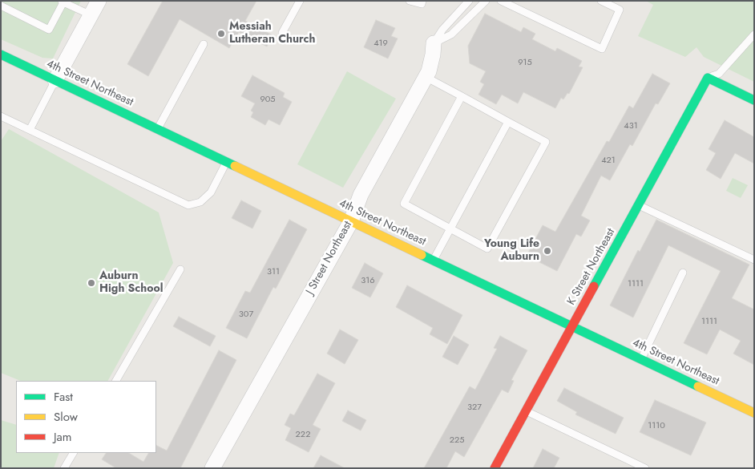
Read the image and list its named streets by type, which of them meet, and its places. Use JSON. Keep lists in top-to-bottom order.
{
  "streets": {
    "street": ["4th Street Northeast", "J Street Northeast", "K Street Northeast"]
  },
  "crossings": [
    ["4th Street Northeast", "J Street Northeast"],
    ["4th Street Northeast", "K Street Northeast"]
  ],
  "places": ["Messiah Lutheran Church", "Young Life Auburn", "Auburn High School"],
  "house_numbers": [
    "419",
    "915",
    "905",
    "431",
    "421",
    "311",
    "316",
    "1111",
    "307",
    "1111",
    "327",
    "1110",
    "222",
    "225"
  ],
  "legend": ["Fast", "Slow", "Jam"]
}
